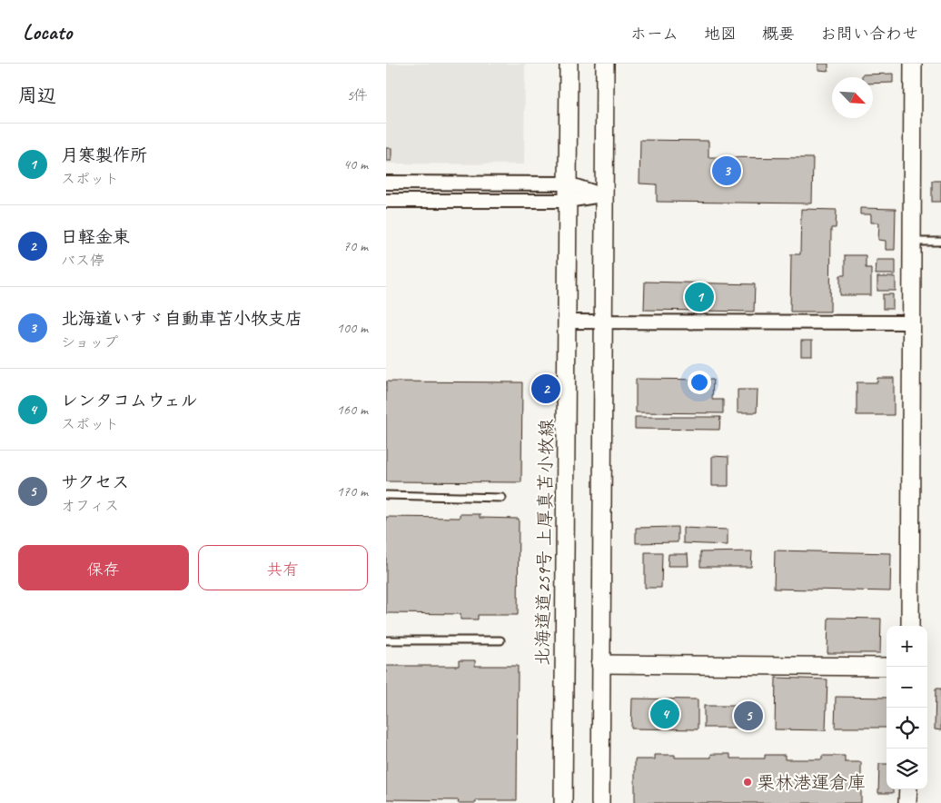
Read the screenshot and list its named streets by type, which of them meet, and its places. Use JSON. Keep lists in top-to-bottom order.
{
  "streets": {
    "main road": ["北海道道259号 上厚真苫小牧線"]
  },
  "places": ["栗林港運倉庫"],
  "north": "bottom right",
  "page": {
    "header": "Locato",
    "nav": [
      "ホーム",
      "地図",
      "概要",
      "お問い合わせ"
    ],
    "heading": ["周辺", "5件"],
    "list": [
      {
        "mark": "1",
        "name": "月寒製作所",
        "note": "スポット",
        "value": "40 m"
      },
      {
        "mark": "2",
        "name": "日軽金東",
        "note": "バス停",
        "value": "70 m"
      },
      {
        "mark": "3",
        "name": "北海道いすゞ自動車苫小牧支店",
        "note": "ショップ",
        "value": "100 m"
      },
      {
        "mark": "4",
        "name": "レンタコムウェル",
        "note": "スポット",
        "value": "160 m"
      },
      {
        "mark": "5",
        "name": "サクセス",
        "note": "オフィス",
        "value": "170 m"
      }
    ],
    "pins": [
      "3",
      "1",
      "2",
      "4",
      "5"
    ],
    "buttons": ["保存", "共有"],
    "map_buttons": ["+", "−"]
  }
}
